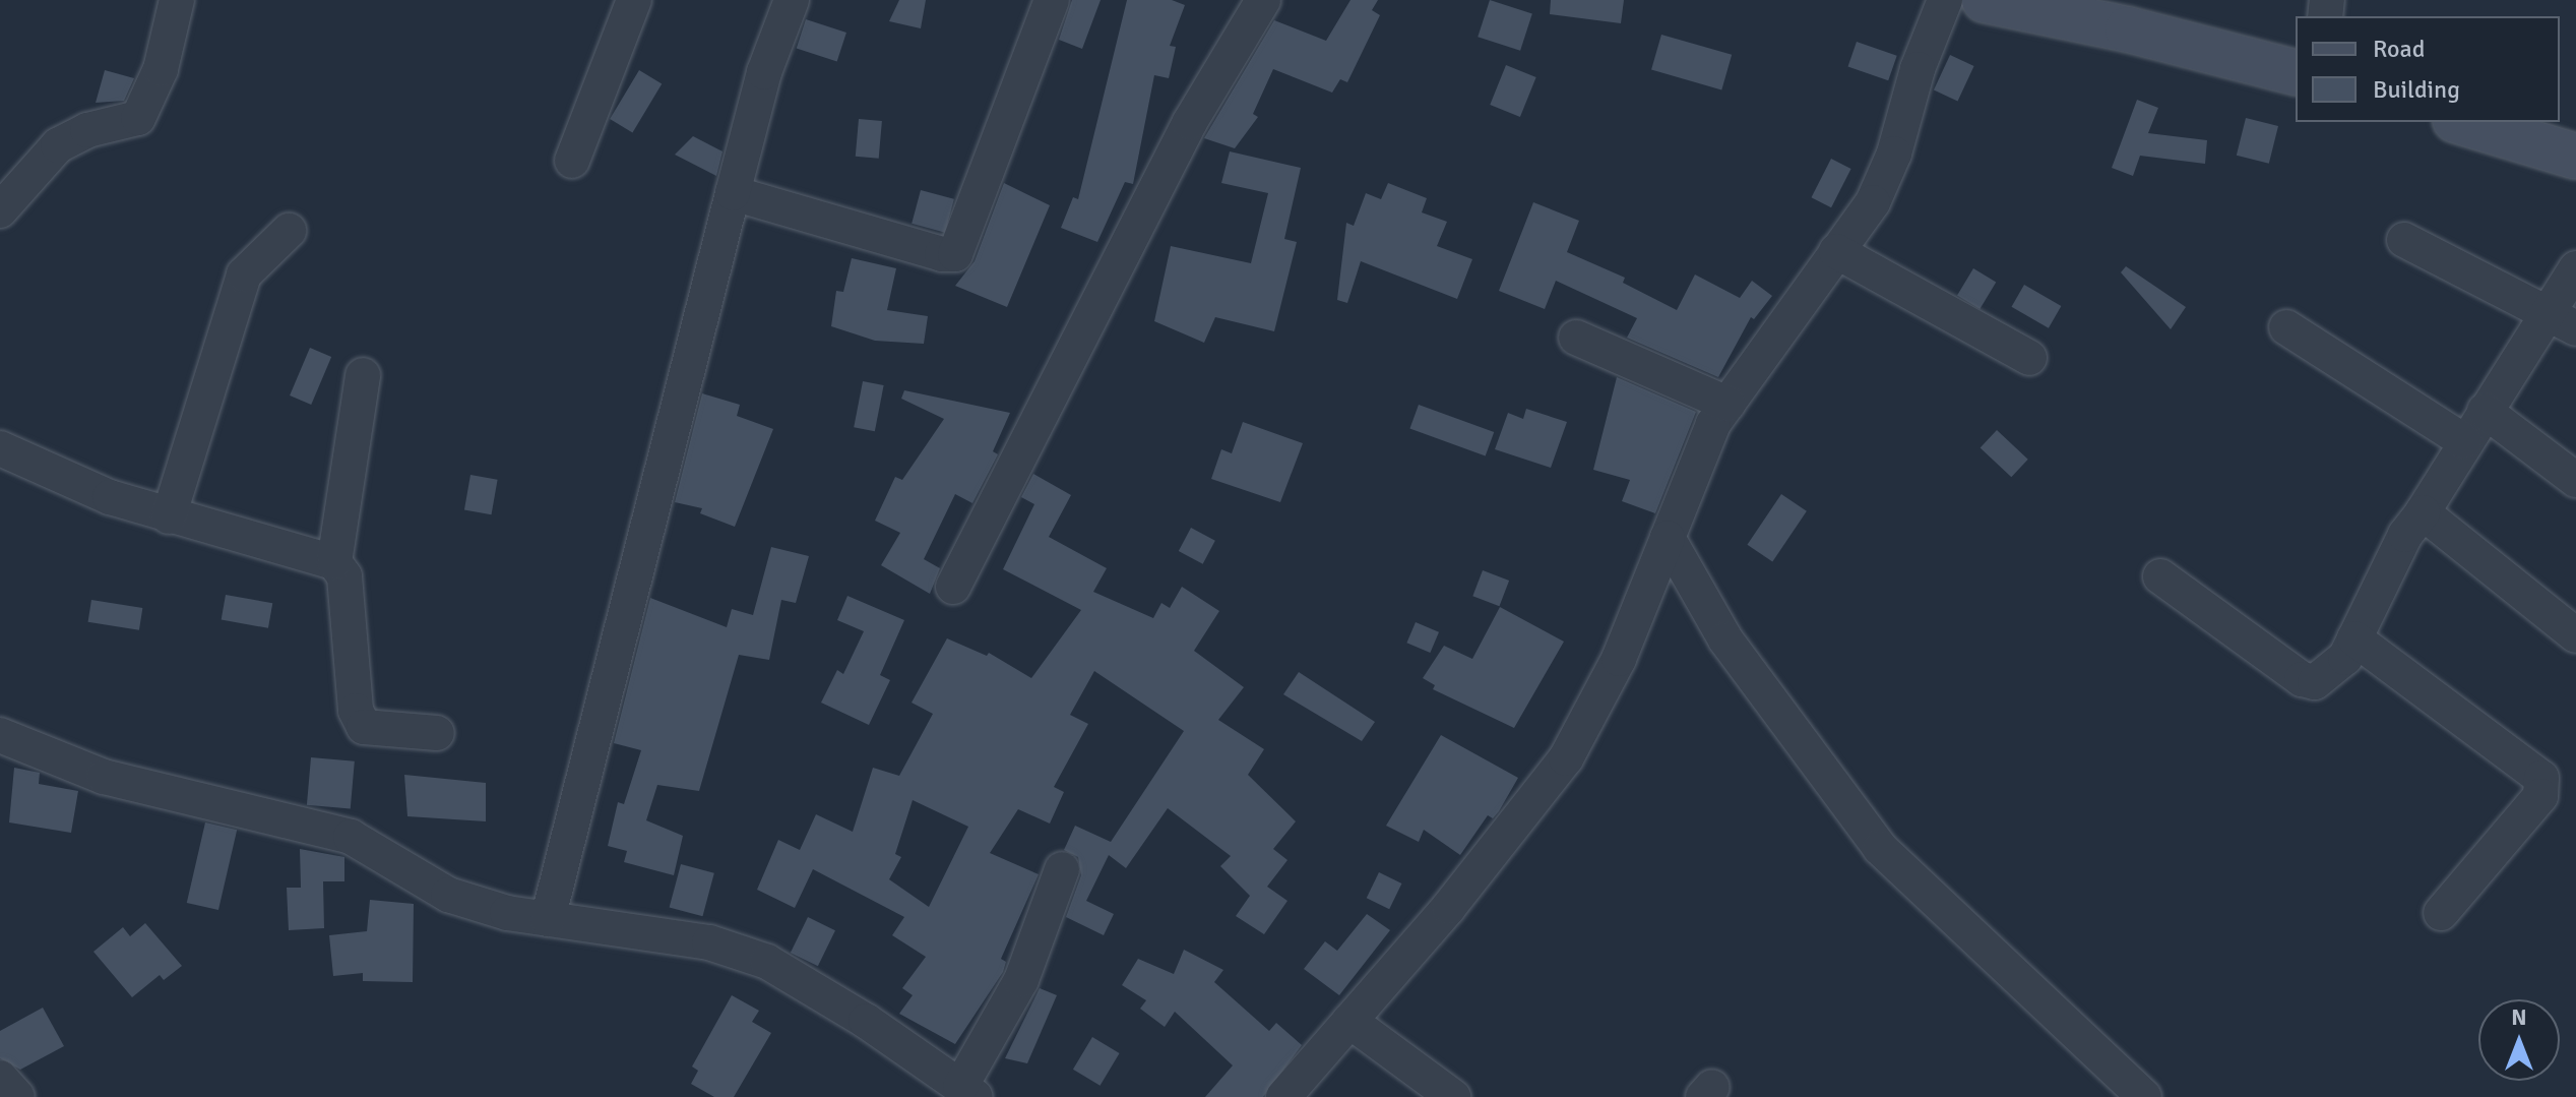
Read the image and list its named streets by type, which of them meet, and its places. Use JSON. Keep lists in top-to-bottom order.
{
  "legend": ["Road", "Building"],
  "north": "top"
}
